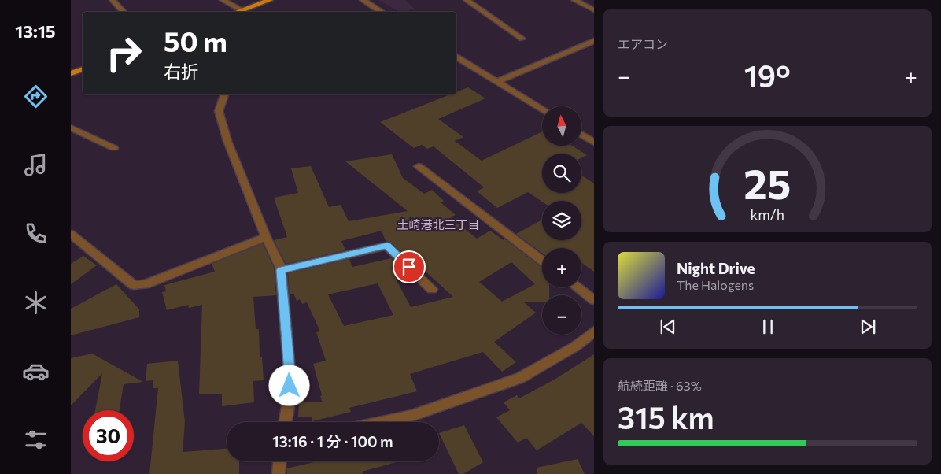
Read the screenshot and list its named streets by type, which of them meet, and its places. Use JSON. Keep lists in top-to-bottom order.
{
  "districts": ["土崎港北三丁目"],
  "north": "top",
  "page": {
    "tabs": "13:15",
    "tile": [
      "エアコン",
      ["航続距離 · 63%", "315 km"]
    ],
    "turn": ["50 m", "右折"],
    "heat": ["−", "19°", "+"],
    "map_buttons": ["+", "−"],
    "song": ["Night Drive", "The Halogens"],
    "limit": "30",
    "trip": "13:16 · 1 分 · 100 m",
    "gauge": ["25", "km/h"]
  }
}
